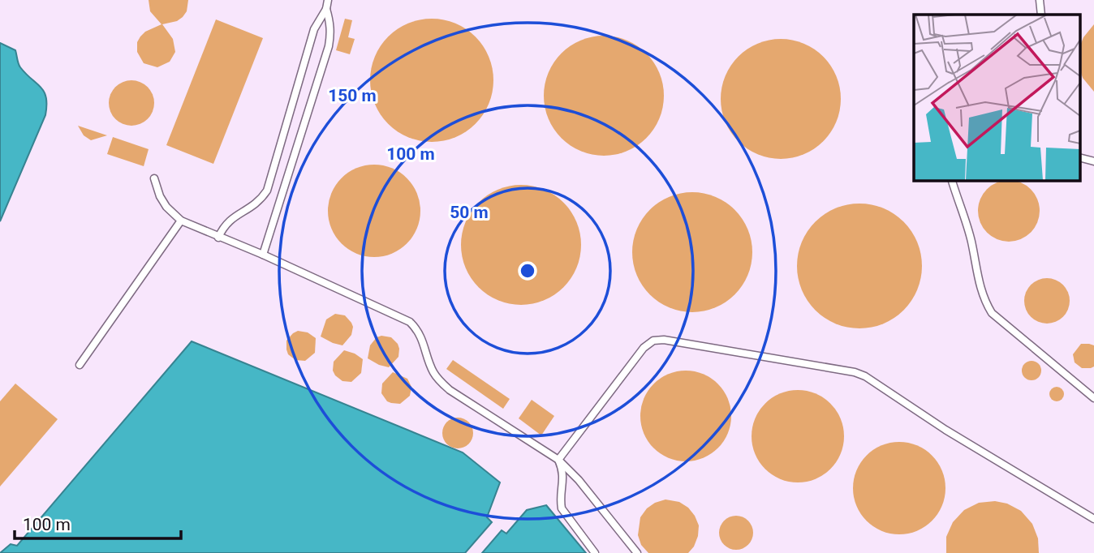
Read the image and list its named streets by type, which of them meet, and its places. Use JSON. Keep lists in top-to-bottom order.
{
  "scale_bar": "100 m",
  "rings": ["150 m", "100 m", "50 m"]
}
